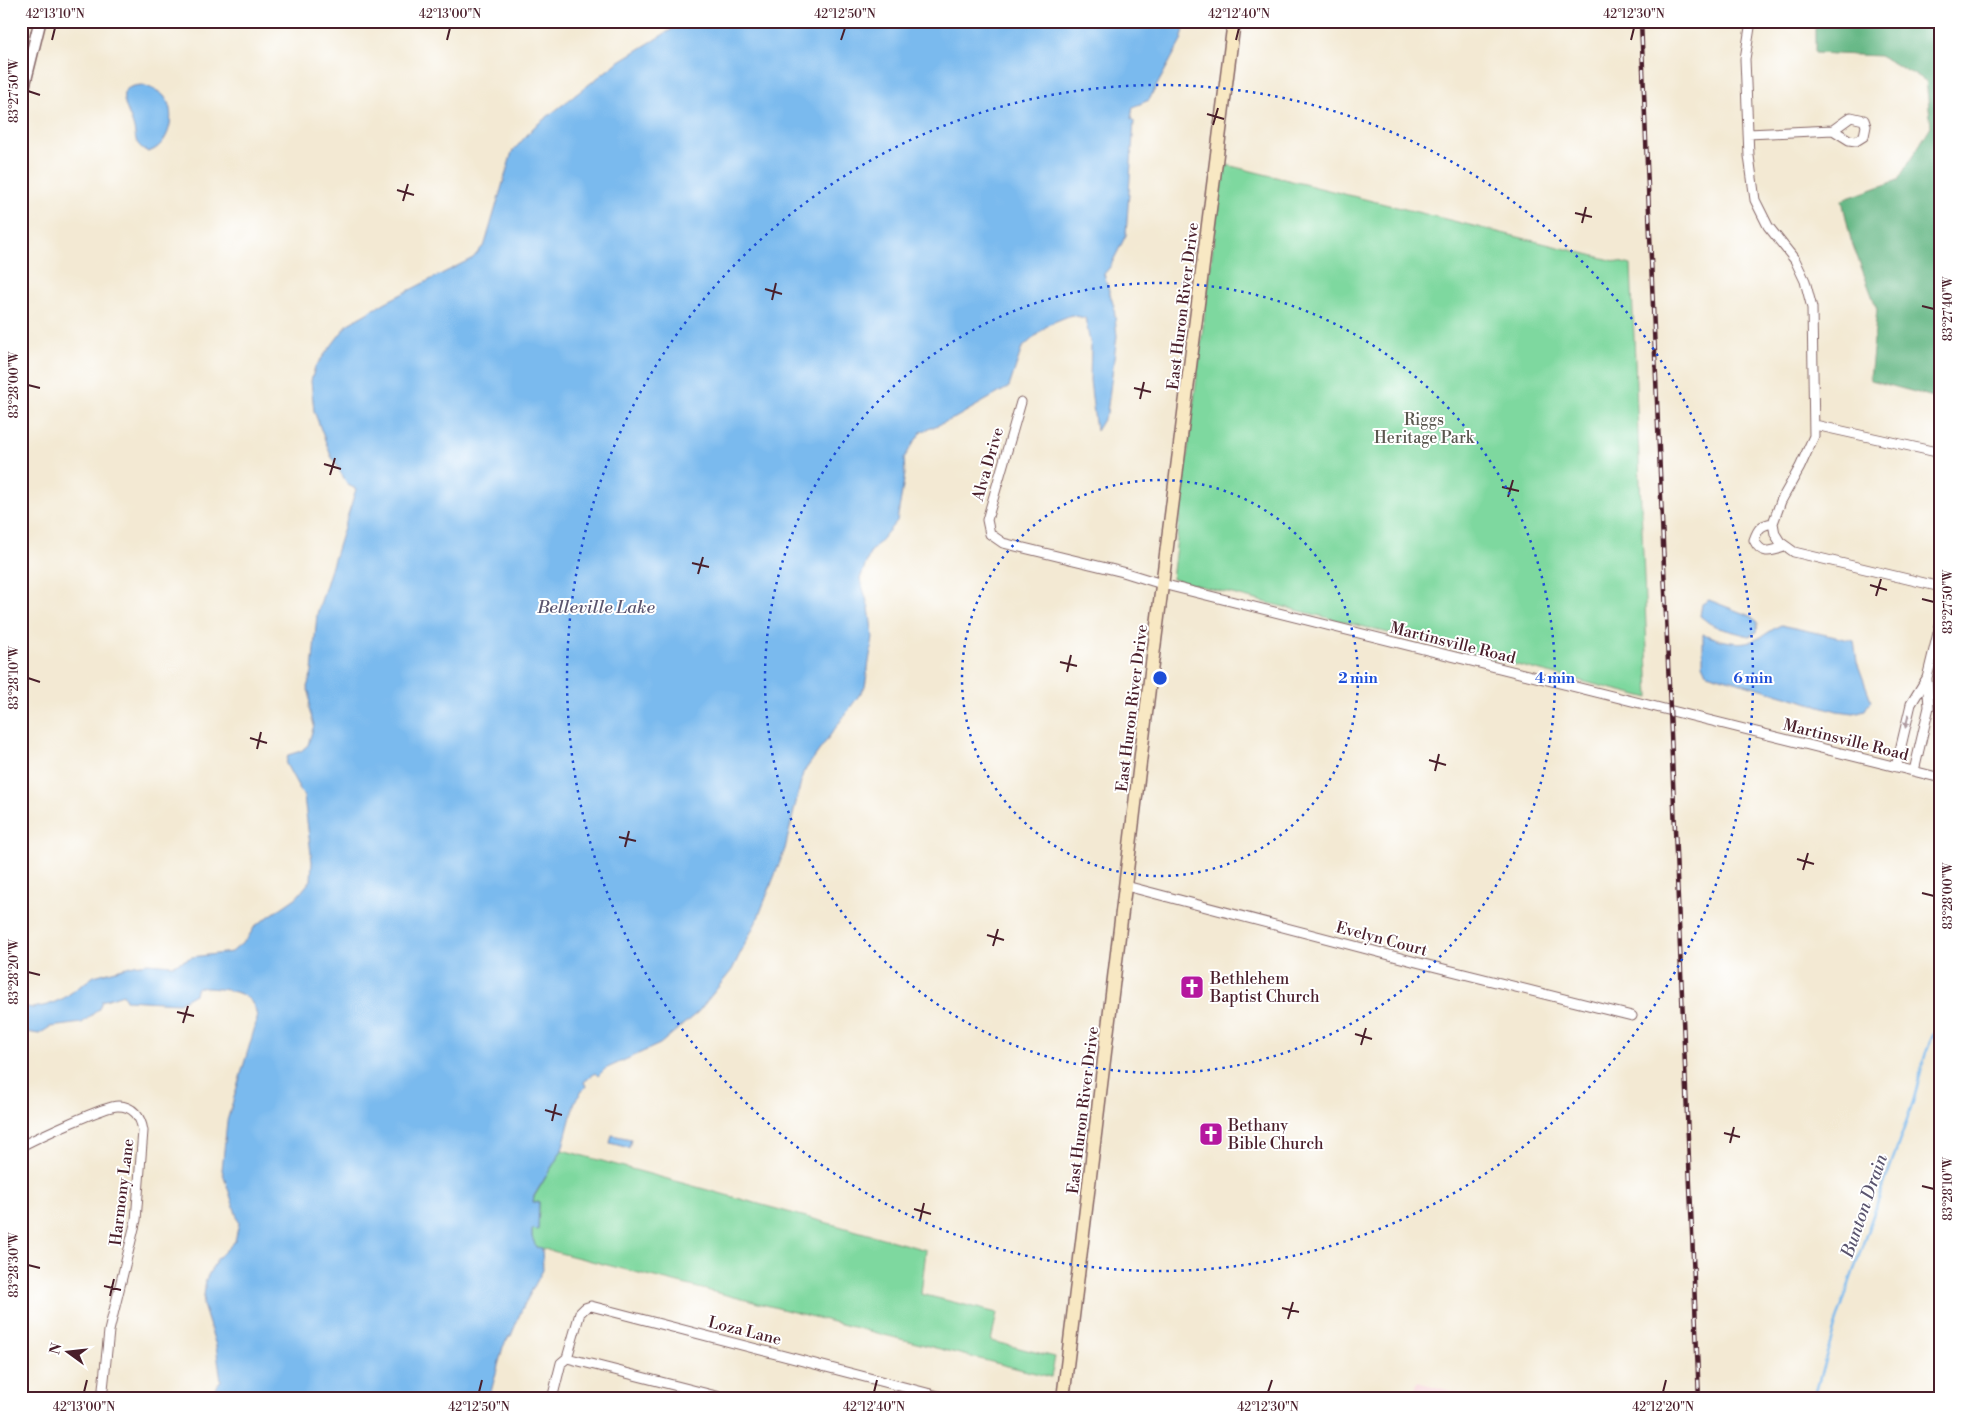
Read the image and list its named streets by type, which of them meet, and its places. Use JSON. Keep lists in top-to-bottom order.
{
  "streets": {
    "main road": ["East Huron River Drive"],
    "street": [
      "Alva Drive",
      "Martinsville Road",
      "Evelyn Court",
      "Harmony Lane",
      "Loza Lane"
    ]
  },
  "crossings": [
    ["East Huron River Drive", "Martinsville Road"],
    ["East Huron River Drive", "Evelyn Court"],
    ["Alva Drive", "Martinsville Road"]
  ],
  "water": ["Belleville Lake", "Bunton Drain"],
  "parks": ["Riggs Heritage Park"],
  "places": {
    "church": ["Bethlehem Baptist Church", "Bethany Bible Church"]
  },
  "north": "left",
  "coordinates": [
    "42°13'10\"N",
    "42°13'00\"N",
    "42°12'50\"N",
    "42°12'40\"N",
    "42°12'30\"N",
    "83°27'50\"W",
    "83°27'40\"W",
    "83°28'00\"W",
    "83°28'10\"W",
    "83°28'20\"W",
    "83°28'30\"W",
    "42°12'20\"N"
  ],
  "rings": ["2 min", "4 min", "6 min"]
}
